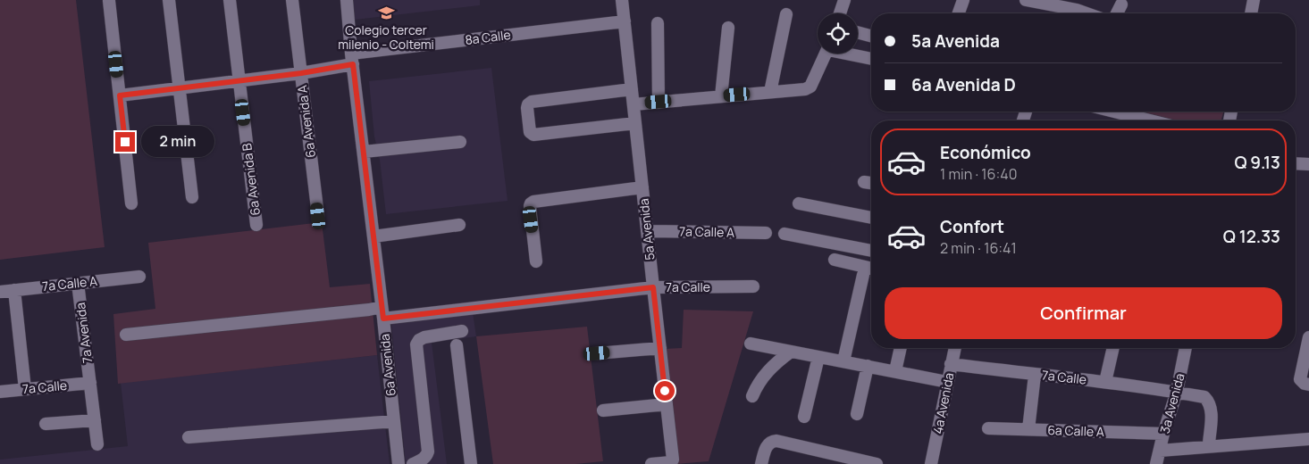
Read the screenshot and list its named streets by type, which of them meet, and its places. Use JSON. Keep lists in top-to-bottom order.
{
  "streets": {
    "street": [
      "8a Calle",
      "6a Avenida A",
      "6a Avenida B",
      "5a Avenida",
      "7a Calle A",
      "7a Calle",
      "7a Avenida",
      "6a Avenida",
      "4a Avenida",
      "3a Avenida",
      "6a Calle A"
    ]
  },
  "crossings": [
    ["8a Calle", "6a Avenida A"],
    ["8a Calle", "6a Avenida B"],
    ["8a Calle", "5a Avenida"],
    ["8a Calle", "6a Avenida"],
    ["5a Avenida", "7a Calle A"],
    ["5a Avenida", "7a Calle"],
    ["7a Calle A", "7a Avenida"],
    ["7a Calle", "7a Avenida"],
    ["7a Calle", "6a Avenida"],
    ["7a Calle", "4a Avenida"],
    ["7a Calle", "3a Avenida"],
    ["3a Avenida", "6a Calle A"]
  ],
  "places": {
    "school or university": ["Colegio tercer milenio - Coltemi"]
  },
  "page": {
    "banner": ["5a Avenida", "6a Avenida D"],
    "bubble": "2 min",
    "list": [
      {
        "name": "Económico",
        "note": "1 min · 16:40",
        "value": "Q 9.13"
      },
      {
        "name": "Confort",
        "note": "2 min · 16:41",
        "value": "Q 12.33"
      }
    ],
    "buttons": "Confirmar"
  }
}
